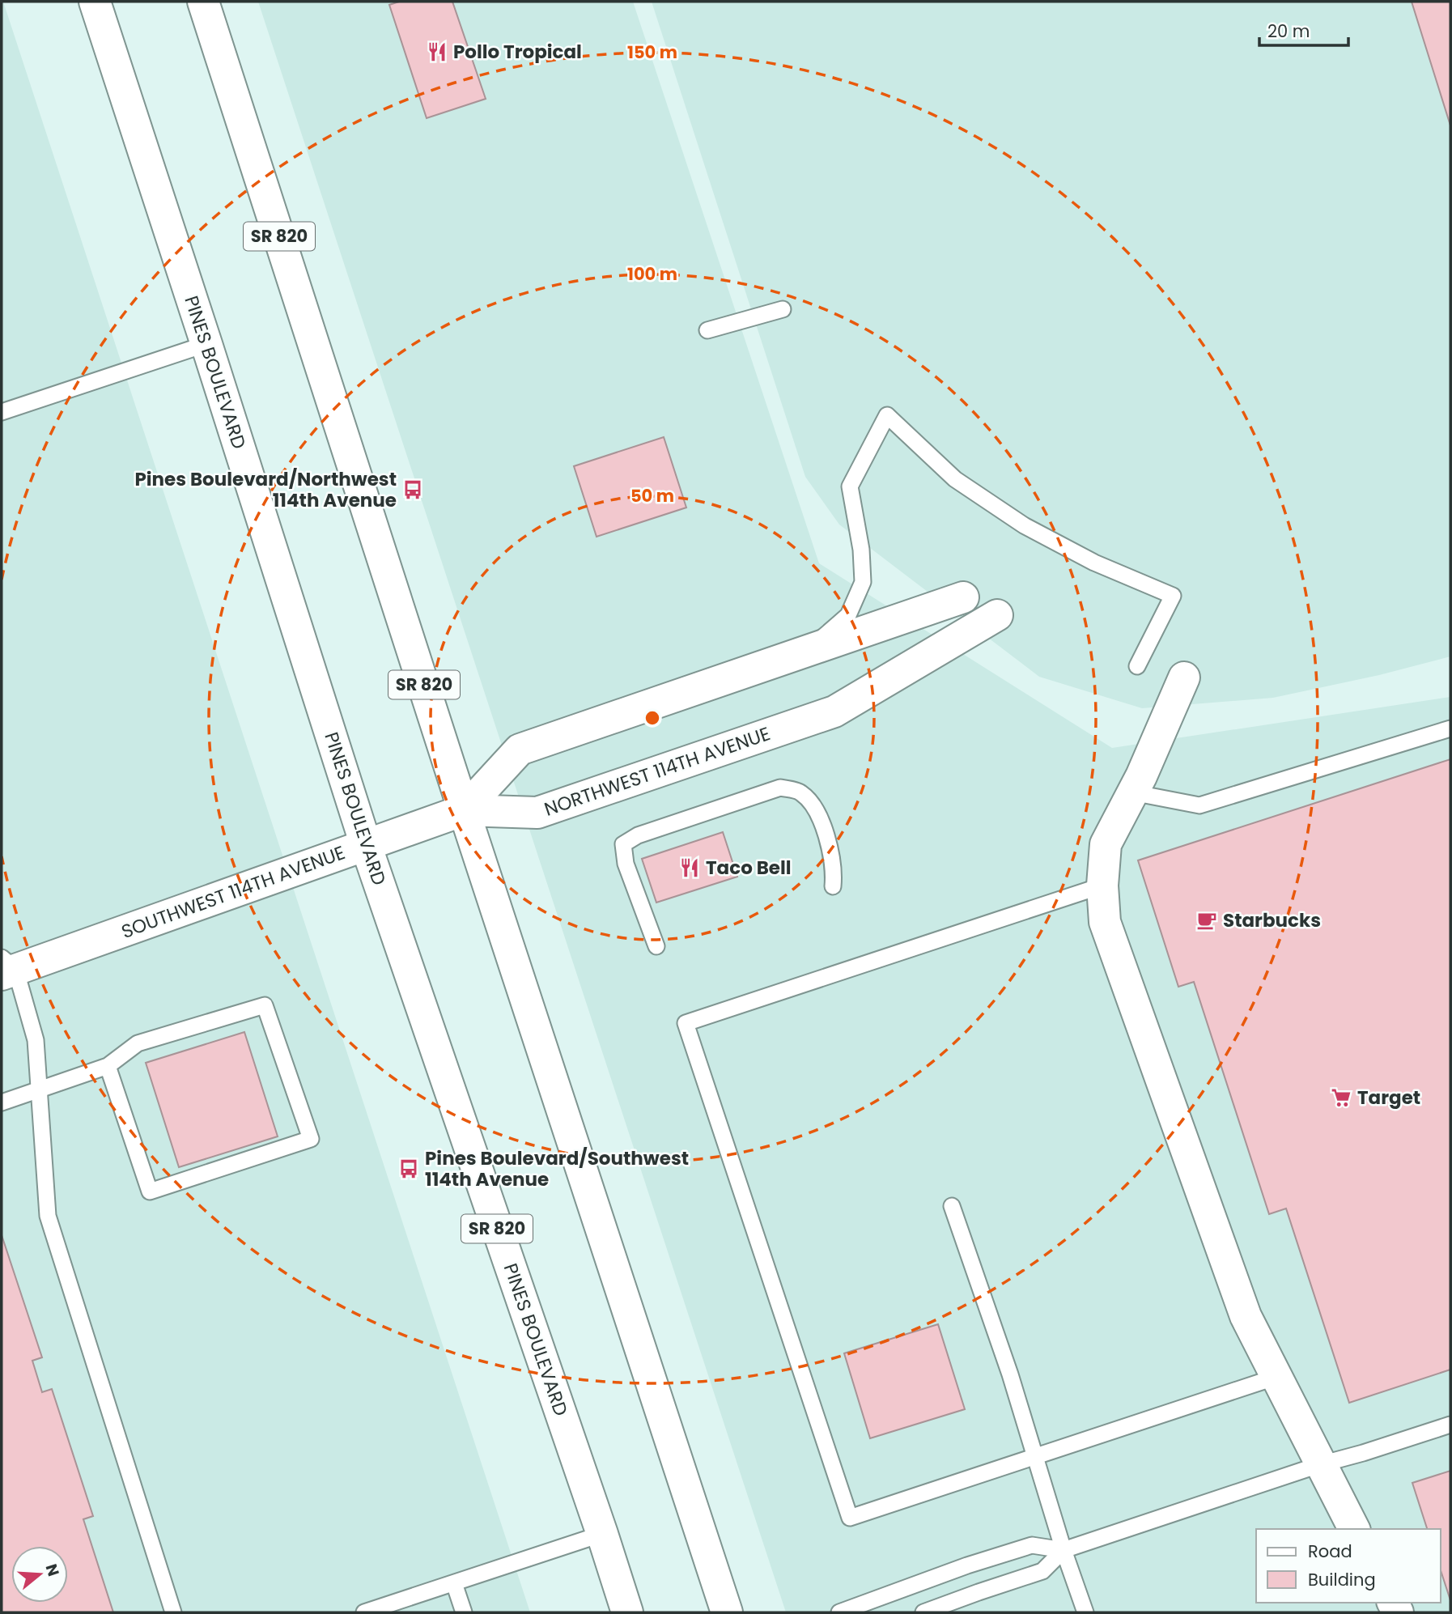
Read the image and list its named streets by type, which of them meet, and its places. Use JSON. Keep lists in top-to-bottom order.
{
  "streets": {
    "main road": [
      "SR 820",
      "PINES BOULEVARD",
      "NORTHWEST 114TH AVENUE",
      "SOUTHWEST 114TH AVENUE"
    ]
  },
  "crossings": [
    ["SR 820", "NORTHWEST 114TH AVENUE"],
    ["SR 820", "SOUTHWEST 114TH AVENUE"],
    ["PINES BOULEVARD", "SOUTHWEST 114TH AVENUE"],
    ["NORTHWEST 114TH AVENUE", "SOUTHWEST 114TH AVENUE"]
  ],
  "places": {
    "restaurant": ["Pollo Tropical", "Taco Bell"],
    "bus stop": ["Pines Boulevard/Northwest 114th Avenue", "Pines Boulevard/Southwest 114th Avenue"],
    "cafe": ["Starbucks"],
    "supermarket": ["Target"]
  },
  "legend": ["Road", "Building"],
  "scale_bar": "20 m",
  "north": "right",
  "rings": ["150 m", "100 m", "50 m"]
}
